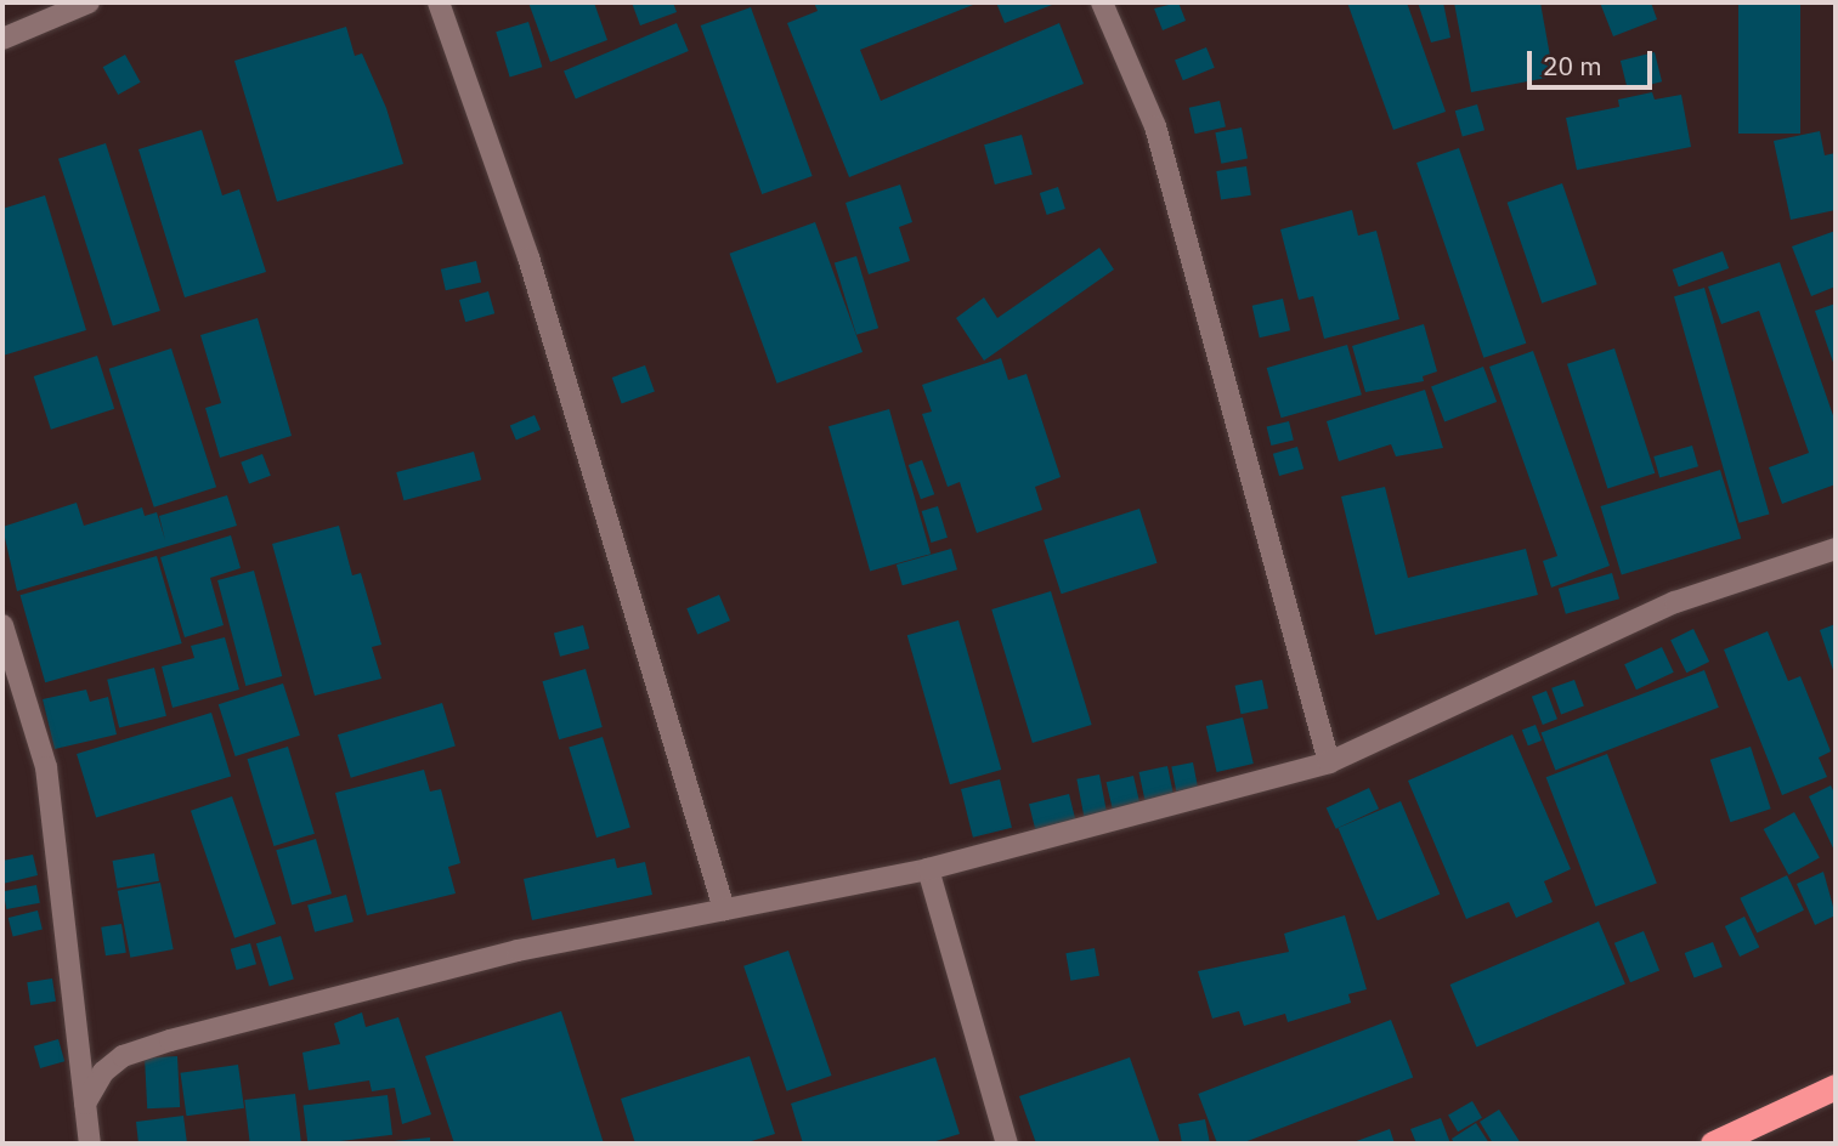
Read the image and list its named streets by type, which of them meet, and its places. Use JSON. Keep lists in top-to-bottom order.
{
  "scale_bar": "20 m"
}
